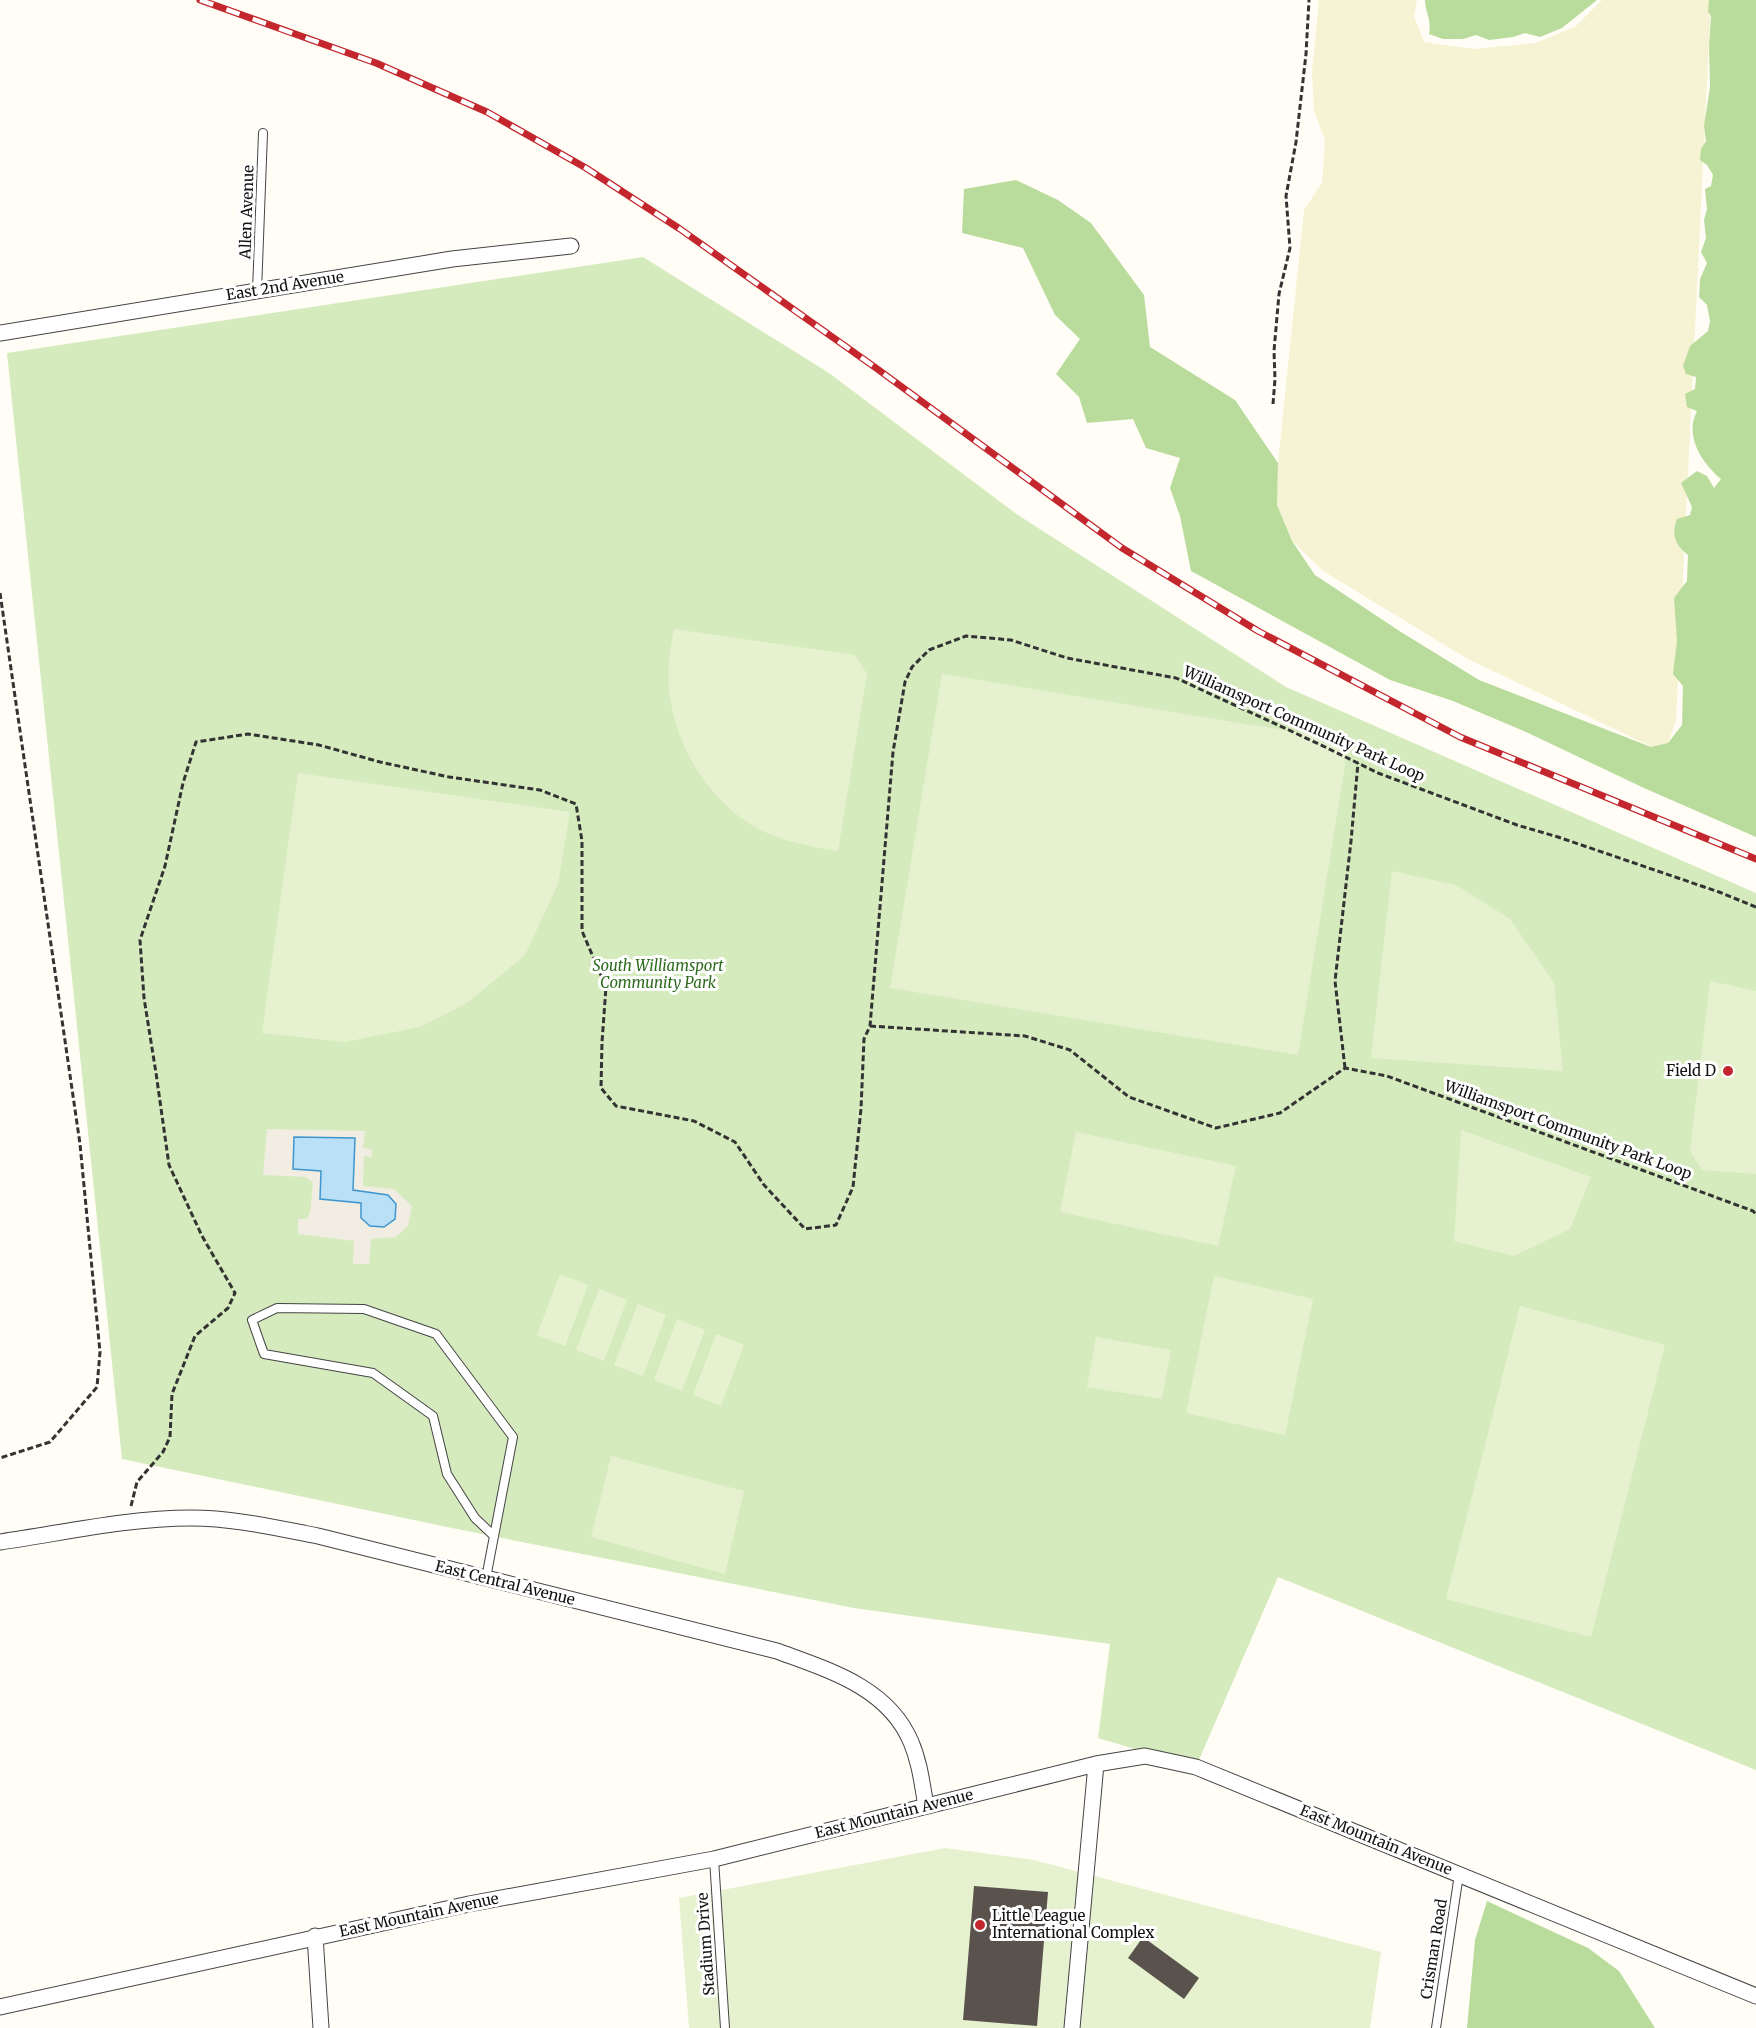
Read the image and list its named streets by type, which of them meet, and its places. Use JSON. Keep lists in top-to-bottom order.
{
  "streets": {
    "street": ["East 2nd Avenue", "East Central Avenue", "East Mountain Avenue"],
    "lane": ["Allen Avenue", "Stadium Drive", "Crisman Road"],
    "path": ["Williamsport Community Park Loop"]
  },
  "crossings": [
    ["Allen Avenue", "East 2nd Avenue"],
    ["Williamsport Community Park Loop", "East Central Avenue"],
    ["East Central Avenue", "East Mountain Avenue"],
    ["East Mountain Avenue", "Stadium Drive"],
    ["East Mountain Avenue", "Crisman Road"]
  ],
  "parks": ["South Williamsport Community Park"],
  "places": ["Field D", "Little League International Complex"]
}
